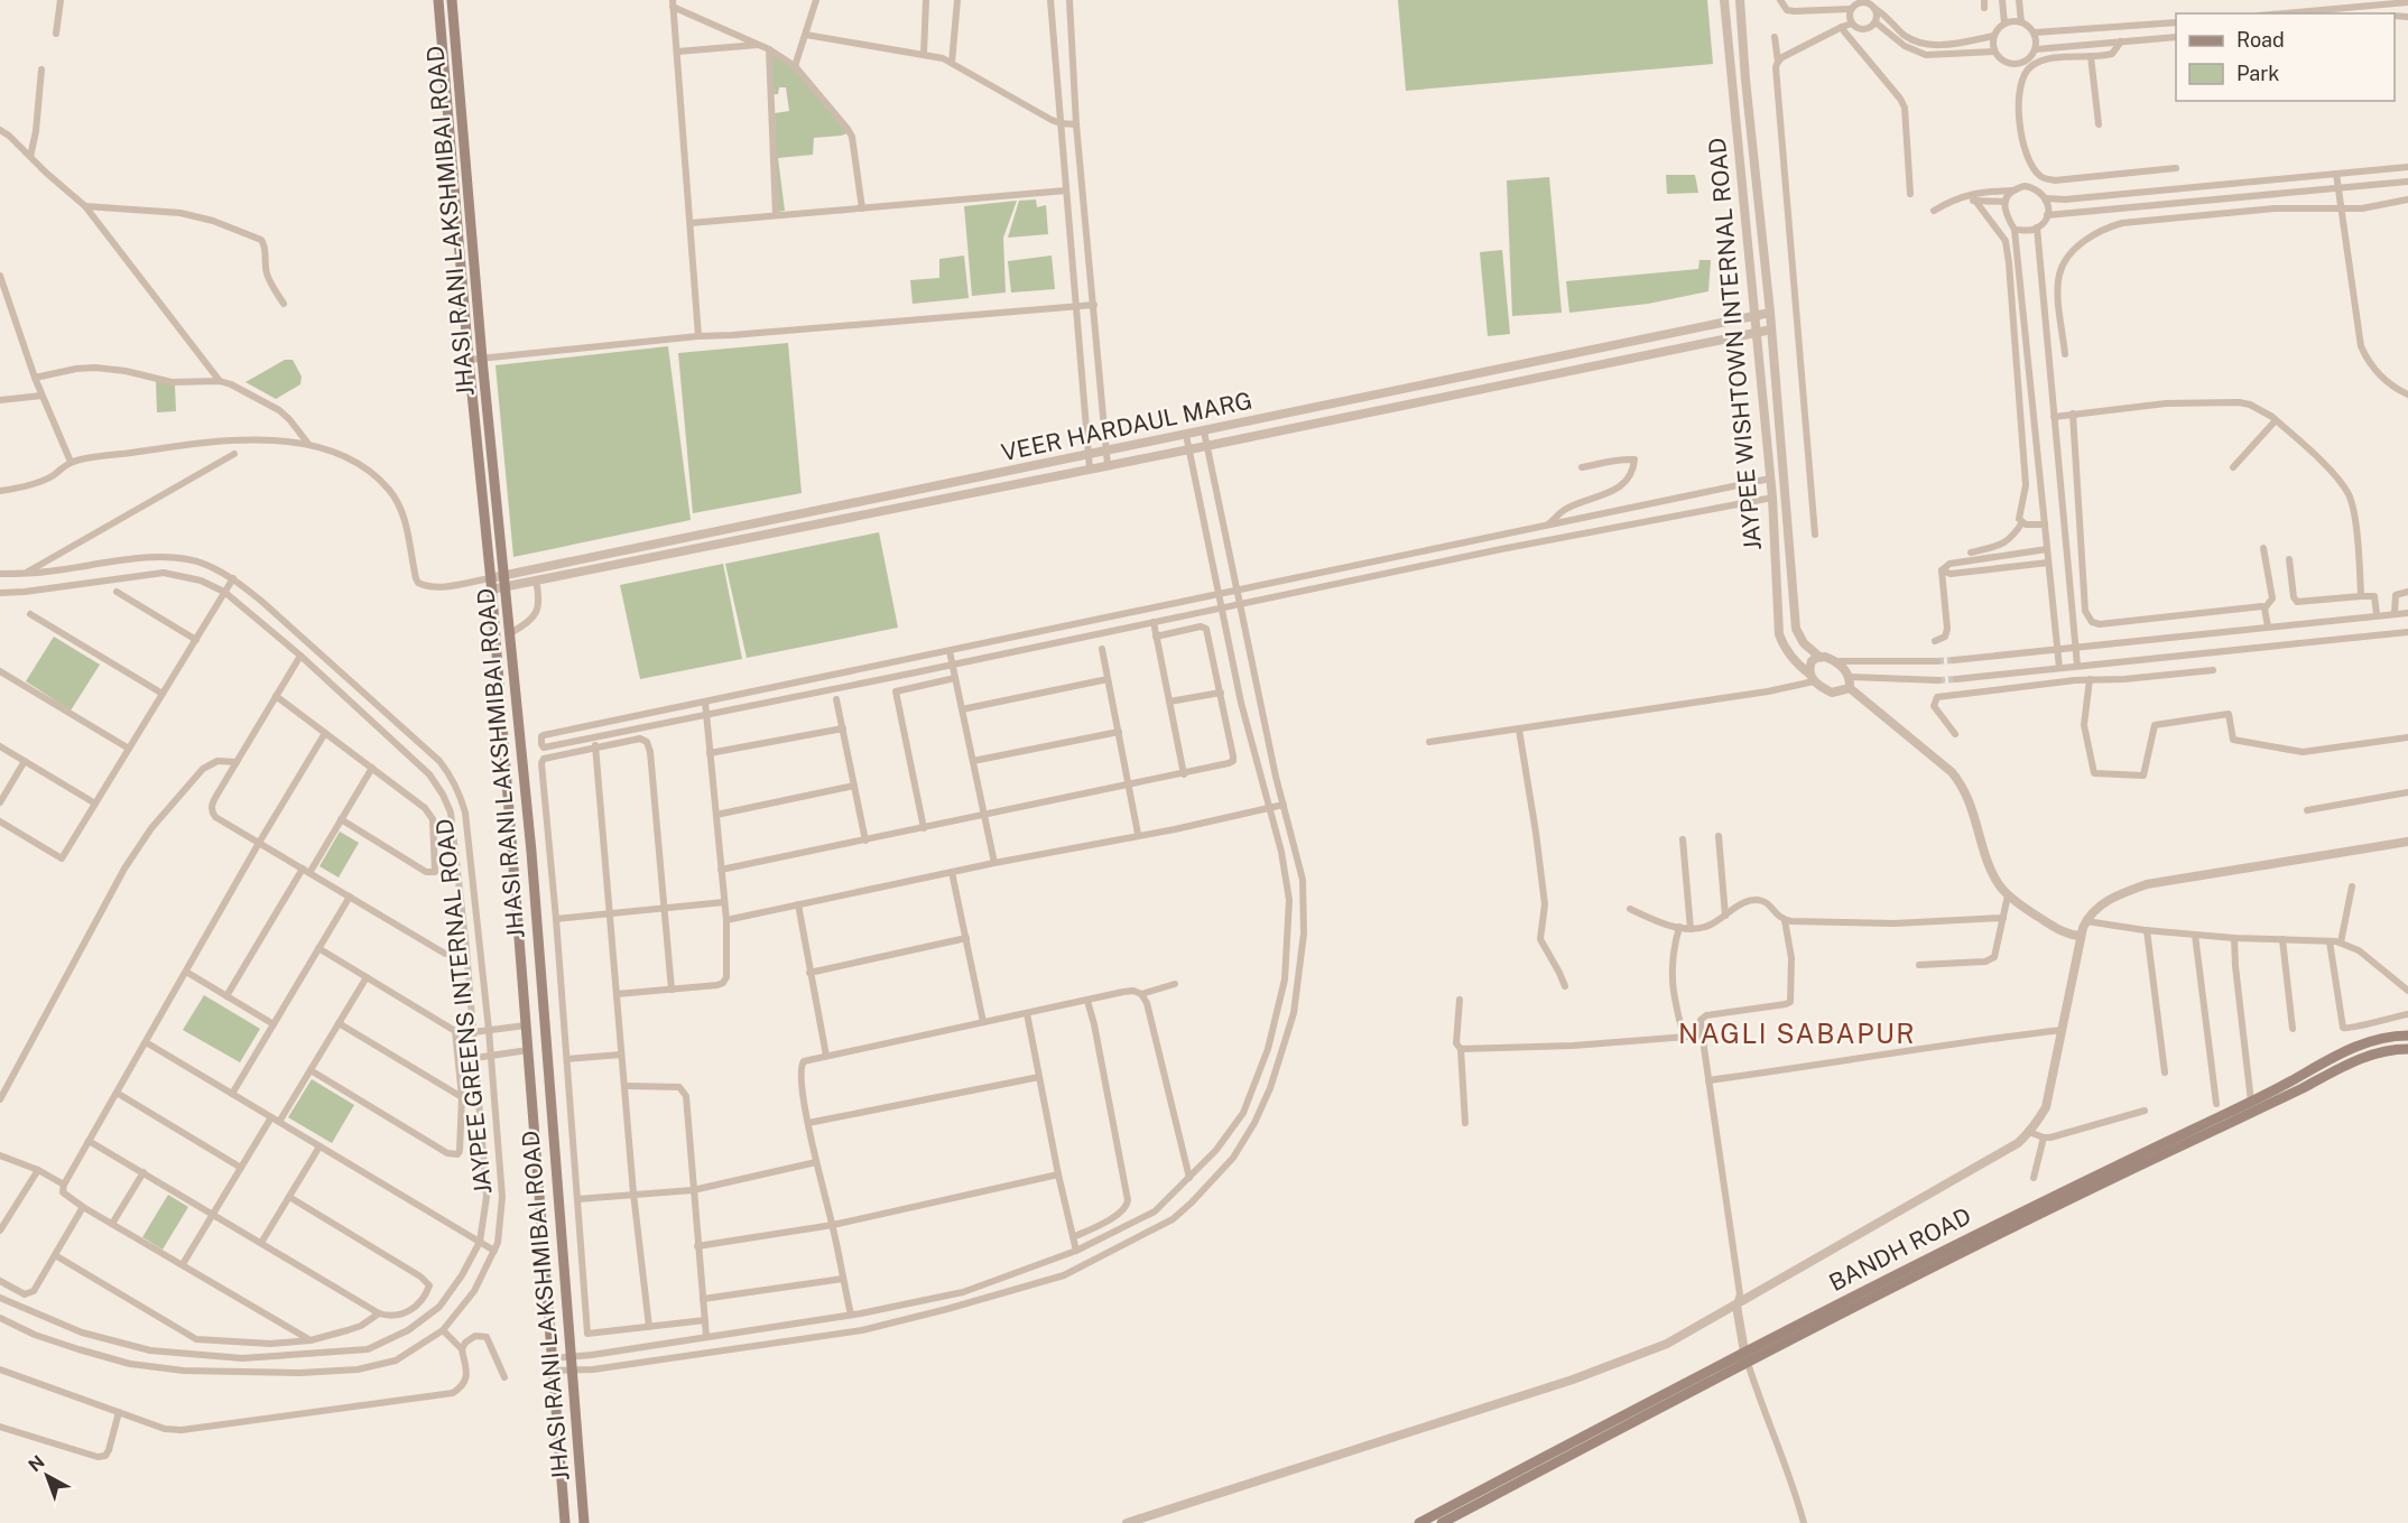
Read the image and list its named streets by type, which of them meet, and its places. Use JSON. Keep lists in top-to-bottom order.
{
  "streets": {
    "main road": ["JHASI RANI LAKSHMIBAI ROAD", "BANDH ROAD"],
    "street": ["JAYPEE WISHTOWN INTERNAL ROAD", "VEER HARDAUL MARG", "JAYPEE GREENS INTERNAL ROAD"]
  },
  "crossings": [
    ["JHASI RANI LAKSHMIBAI ROAD", "VEER HARDAUL MARG"],
    ["JAYPEE WISHTOWN INTERNAL ROAD", "VEER HARDAUL MARG"]
  ],
  "districts": ["NAGLI SABAPUR"],
  "legend": ["Road", "Park"],
  "north": "top left"
}
